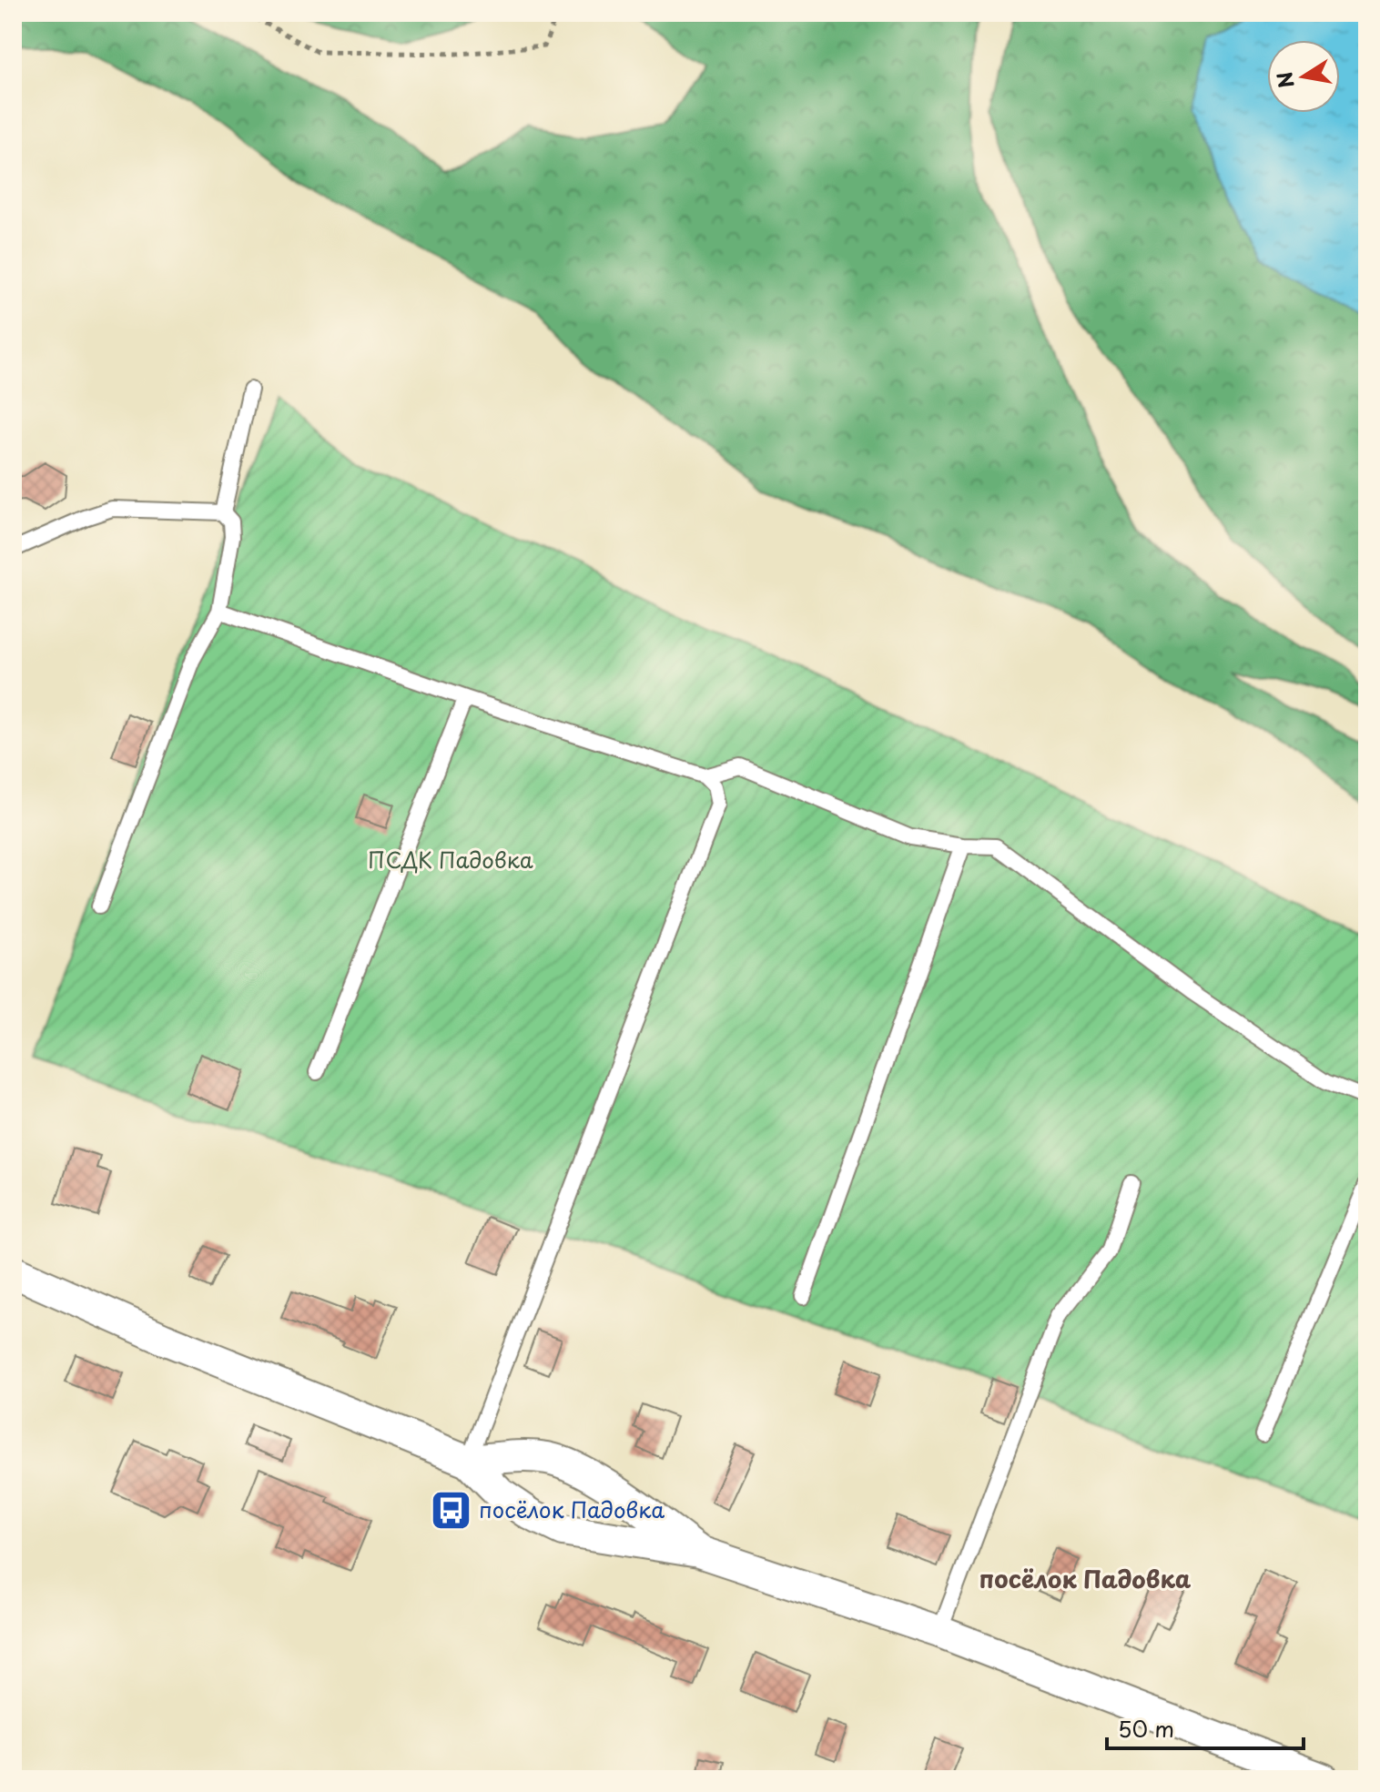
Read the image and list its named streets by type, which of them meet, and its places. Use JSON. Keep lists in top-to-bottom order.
{
  "districts": ["посёлок Падовка"],
  "parks": ["ПСДК Падовка"],
  "places": {
    "bus stop": ["посёлок Падовка"]
  },
  "scale_bar": "50 m",
  "north": "left"
}
